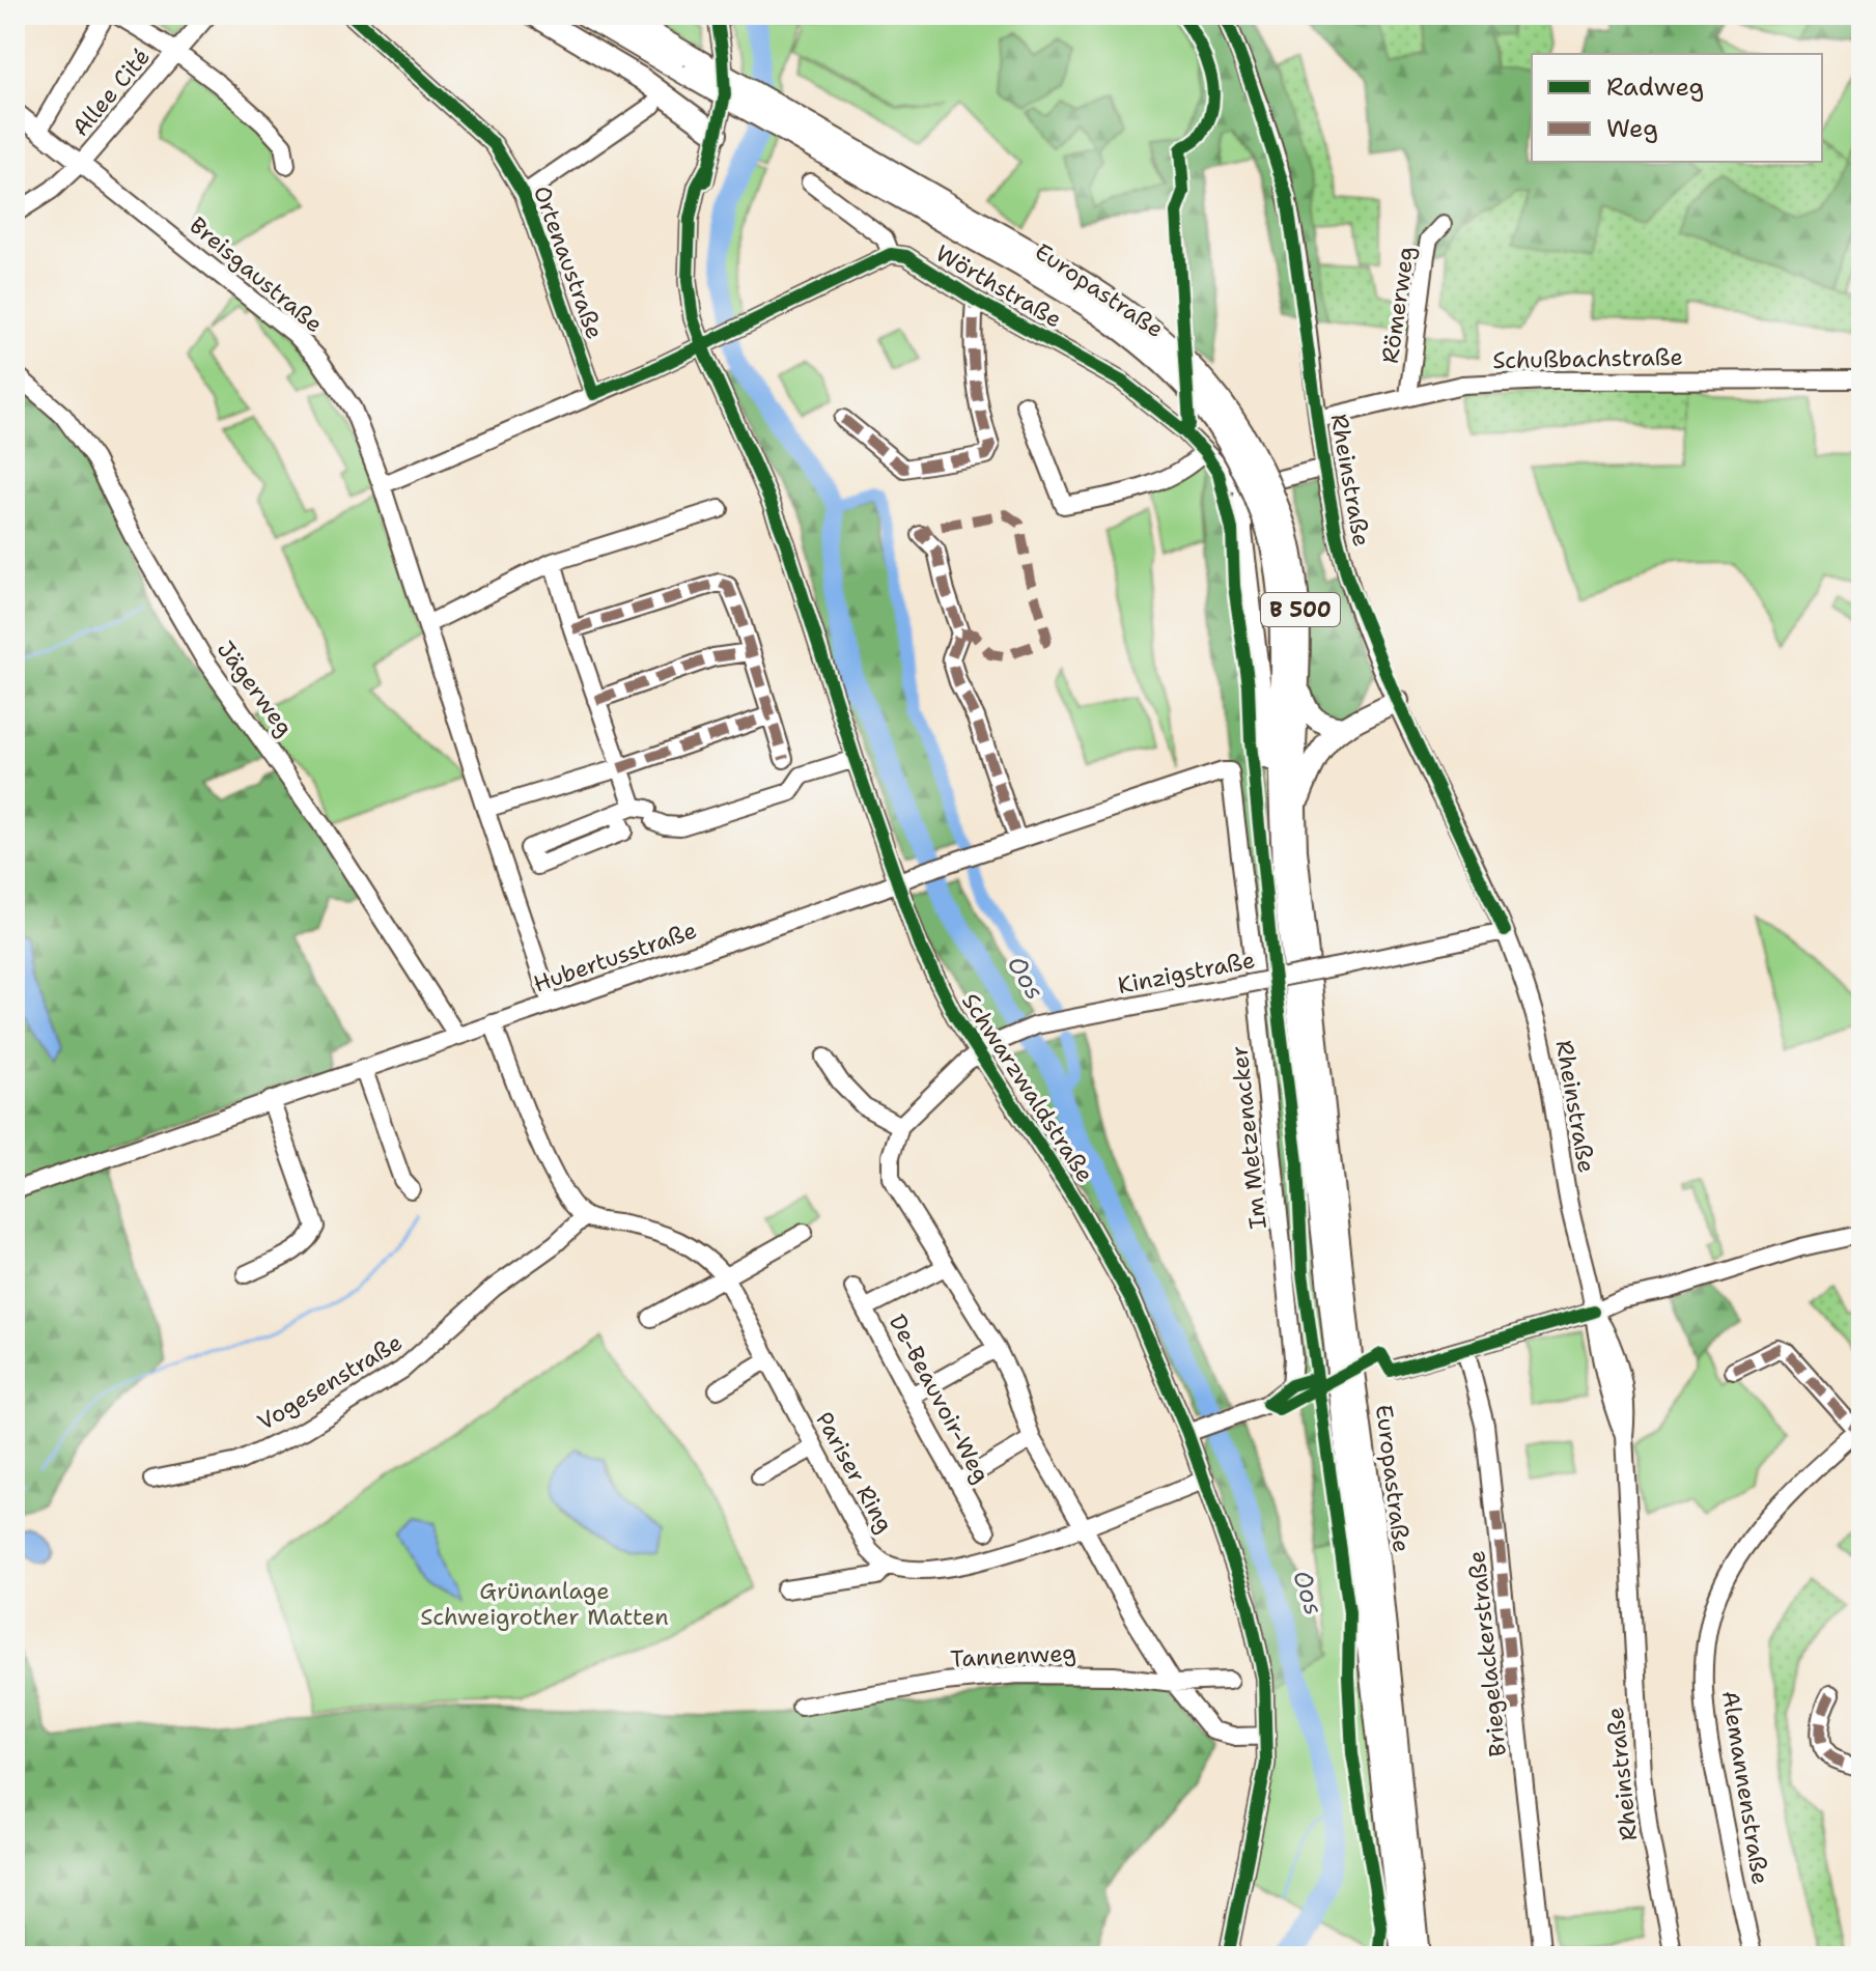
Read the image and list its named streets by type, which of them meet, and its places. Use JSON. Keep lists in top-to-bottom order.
{
  "streets": {
    "main road": ["Europastraße", "B 500"],
    "street": [
      "Allee Cité",
      "Ortenaustraße",
      "Breisgaustraße",
      "Wörthstraße",
      "Römerweg",
      "Schußbachstraße",
      "Rheinstraße",
      "Jägerweg",
      "Hubertusstraße",
      "Kinzigstraße",
      "Schwarzwaldstraße",
      "Im Metzenacker",
      "Vogesenstraße",
      "De-Beauvoir-Weg",
      "Pariser Ring",
      "Briegelackerstraße",
      "Tannenweg",
      "Alemannenstraße"
    ]
  },
  "crossings": [
    ["Allee Cité", "Breisgaustraße"],
    ["Breisgaustraße", "Hubertusstraße"],
    ["Römerweg", "Schußbachstraße"],
    ["Schußbachstraße", "Rheinstraße"],
    ["Rheinstraße", "Kinzigstraße"],
    ["Jägerweg", "Hubertusstraße"],
    ["Hubertusstraße", "Schwarzwaldstraße"],
    ["Hubertusstraße", "Im Metzenacker"],
    ["Kinzigstraße", "Schwarzwaldstraße"],
    ["Schwarzwaldstraße", "Im Metzenacker"],
    ["Schwarzwaldstraße", "Pariser Ring"],
    ["Vogesenstraße", "Pariser Ring"]
  ],
  "water": ["Oos"],
  "parks": ["Grünanlage Schweigrother Matten"],
  "legend": ["Radweg", "Weg"]
}
